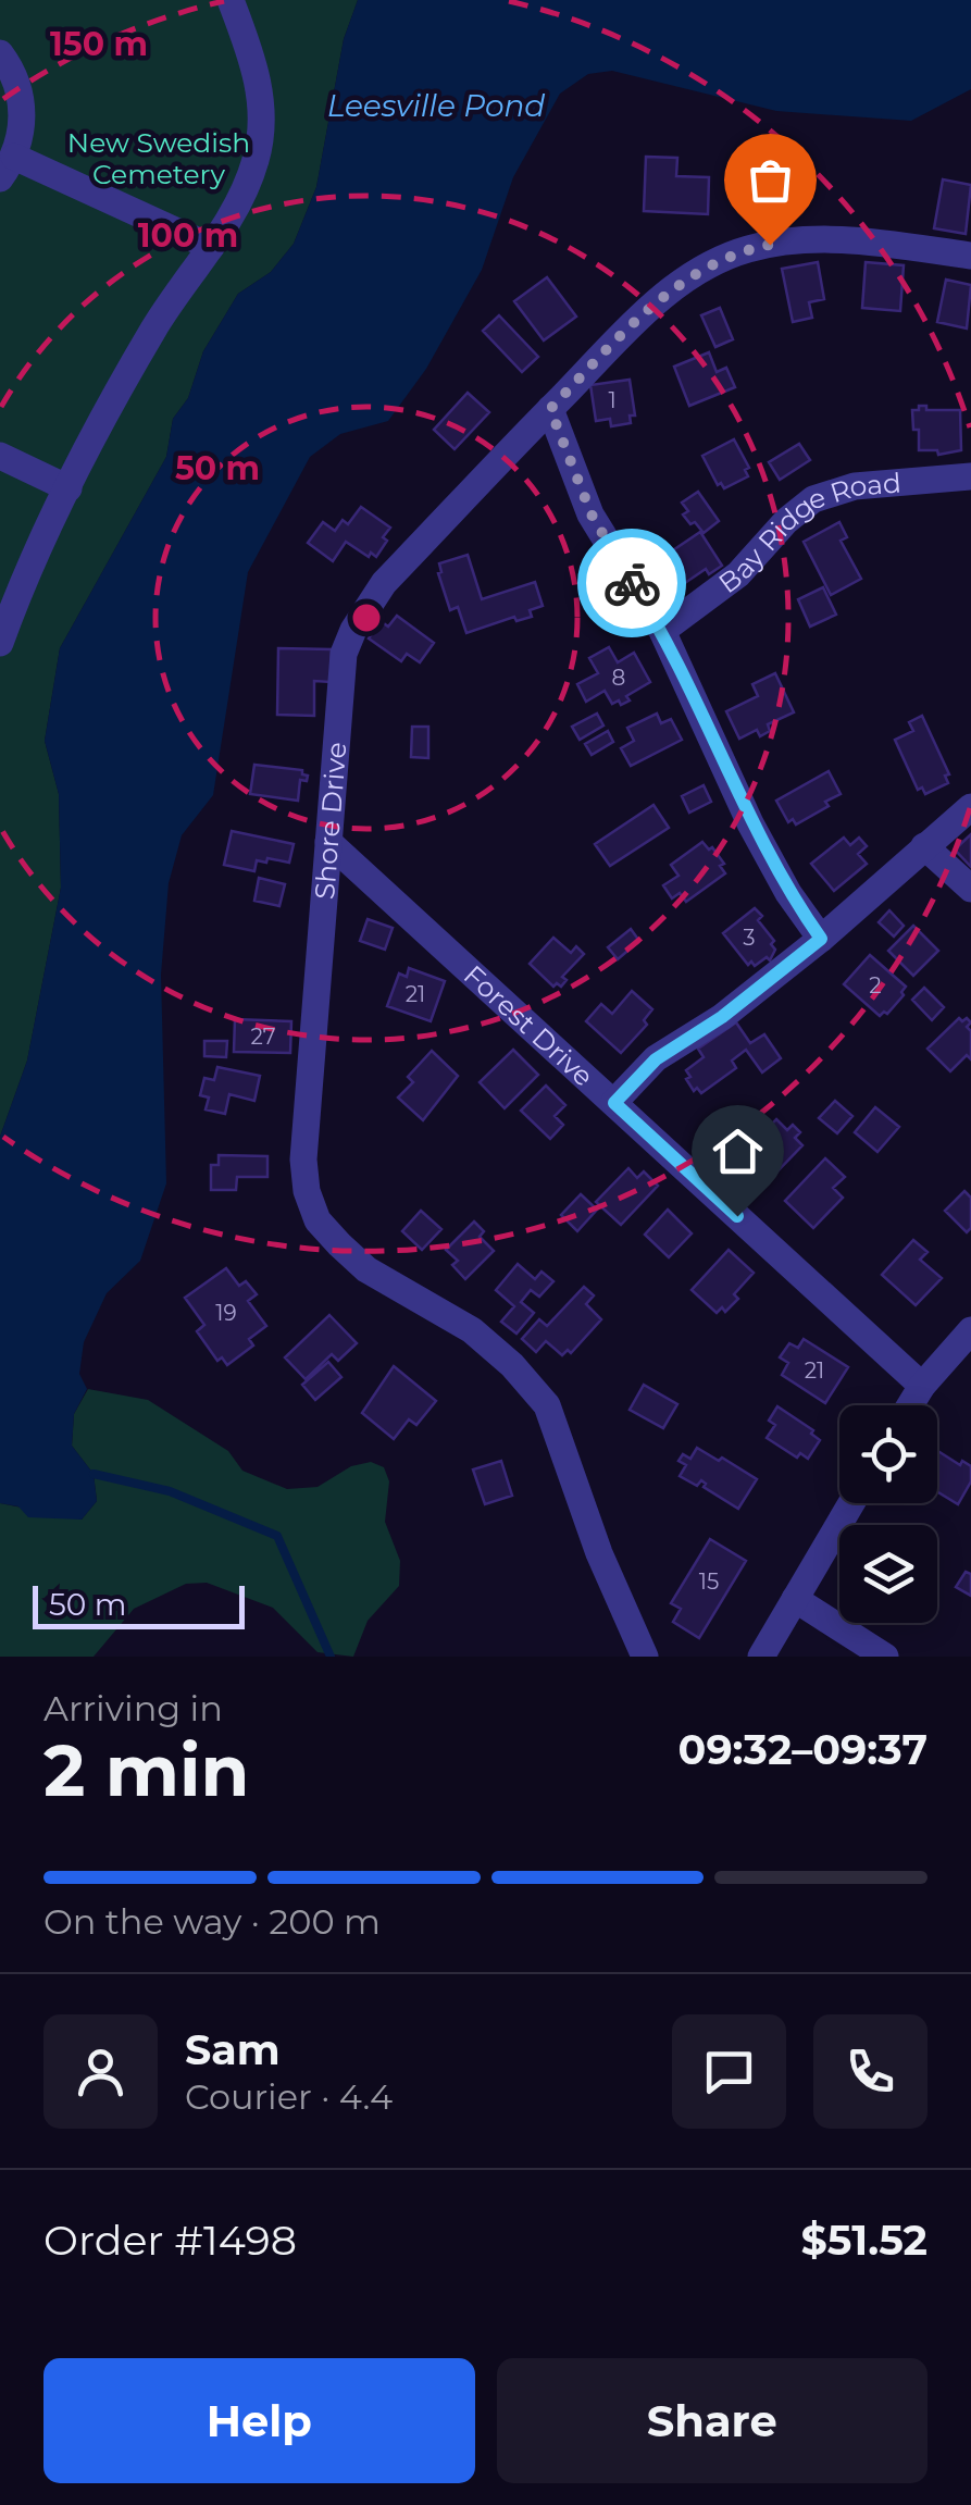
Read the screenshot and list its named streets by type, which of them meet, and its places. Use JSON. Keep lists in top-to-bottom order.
{
  "streets": {
    "street": ["Bay Ridge Road", "Shore Drive", "Forest Drive"]
  },
  "crossings": [
    ["Shore Drive", "Forest Drive"]
  ],
  "water": ["Leesville Pond"],
  "parks": ["New Swedish Cemetery"],
  "house_numbers": [
    "1",
    "8",
    "3",
    "2",
    "21",
    "27",
    "19",
    "21",
    "15"
  ],
  "scale_bar": "50 m",
  "page": {
    "scale": "50 m",
    "heading": ["2 min", "Arriving in", "09:32–09:37"],
    "panel": [
      "Sam",
      "Courier · 4.4",
      "Order #1498",
      "$51.52"
    ],
    "bar": "On the way · 200 m",
    "buttons": ["Help", "Share"]
  },
  "rings": ["150 m", "100 m", "50 m"]
}
